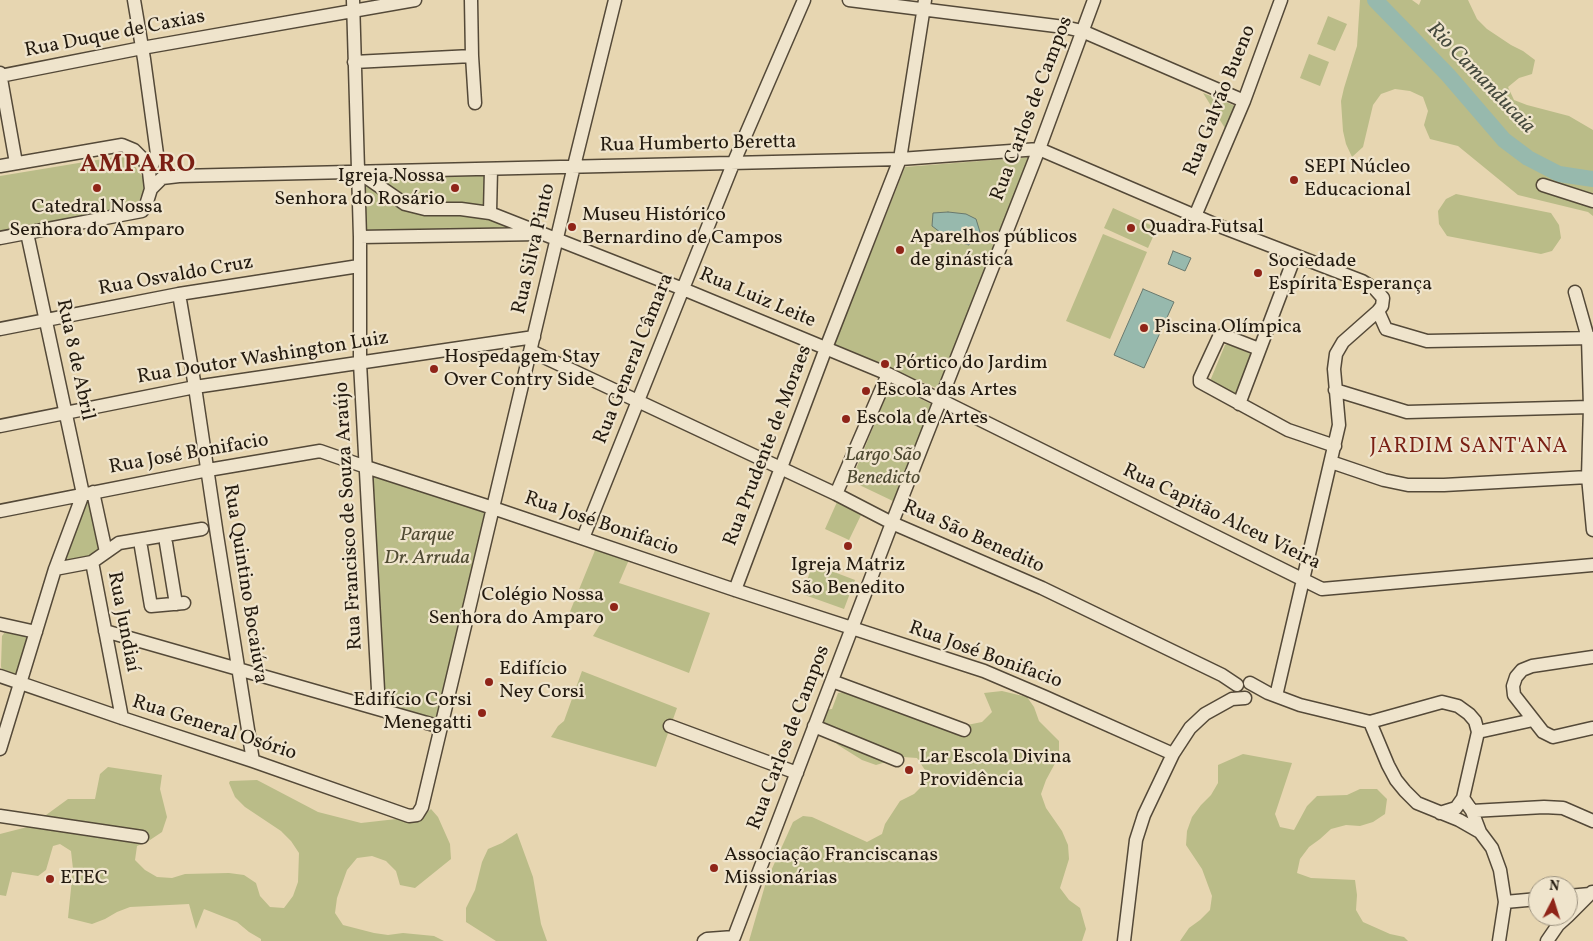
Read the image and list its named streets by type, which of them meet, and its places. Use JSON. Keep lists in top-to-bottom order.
{
  "streets": {
    "street": [
      "Rua Duque de Caxias",
      "Rua Galvão Bueno",
      "Rua Carlos de Campos",
      "Rua Humberto Beretta",
      "Rua Silva Pinto",
      "Rua Osvaldo Cruz",
      "Rua Luiz Leite",
      "Rua Doutor Washington Luiz",
      "Rua General Câmara",
      "Rua 8 de Abril",
      "Rua Prudente de Moraes",
      "Rua José Bonifacio",
      "Rua Francisco de Souza Araújo",
      "Rua Capitão Alceu Vieira",
      "Rua São Benedito",
      "Rua Quintino Bocaiúva",
      "Rua Jundiaí",
      "Rua General Osório"
    ]
  },
  "crossings": [
    ["Rua Duque de Caxias", "Rua Francisco de Souza Araújo"],
    ["Rua Carlos de Campos", "Rua Humberto Beretta"],
    ["Rua Carlos de Campos", "Rua Luiz Leite"],
    ["Rua Carlos de Campos", "Rua José Bonifacio"],
    ["Rua Carlos de Campos", "Rua Capitão Alceu Vieira"],
    ["Rua Carlos de Campos", "Rua São Benedito"],
    ["Rua Humberto Beretta", "Rua Silva Pinto"],
    ["Rua Humberto Beretta", "Rua Luiz Leite"],
    ["Rua Humberto Beretta", "Rua General Câmara"],
    ["Rua Humberto Beretta", "Rua Prudente de Moraes"],
    ["Rua Humberto Beretta", "Rua Francisco de Souza Araújo"],
    ["Rua Silva Pinto", "Rua Luiz Leite"],
    ["Rua Silva Pinto", "Rua Doutor Washington Luiz"],
    ["Rua Silva Pinto", "Rua José Bonifacio"],
    ["Rua Silva Pinto", "Rua São Benedito"],
    ["Rua Silva Pinto", "Rua General Osório"],
    ["Rua Osvaldo Cruz", "Rua 8 de Abril"],
    ["Rua Osvaldo Cruz", "Rua Francisco de Souza Araújo"],
    ["Rua Osvaldo Cruz", "Rua Quintino Bocaiúva"],
    ["Rua Luiz Leite", "Rua General Câmara"],
    ["Rua Luiz Leite", "Rua Prudente de Moraes"],
    ["Rua Luiz Leite", "Rua Francisco de Souza Araújo"],
    ["Rua Luiz Leite", "Rua Capitão Alceu Vieira"],
    ["Rua Doutor Washington Luiz", "Rua 8 de Abril"],
    ["Rua Doutor Washington Luiz", "Rua Francisco de Souza Araújo"],
    ["Rua Doutor Washington Luiz", "Rua Quintino Bocaiúva"],
    ["Rua General Câmara", "Rua José Bonifacio"],
    ["Rua General Câmara", "Rua São Benedito"],
    ["Rua 8 de Abril", "Rua José Bonifacio"],
    ["Rua Prudente de Moraes", "Rua José Bonifacio"],
    ["Rua Prudente de Moraes", "Rua São Benedito"],
    ["Rua José Bonifacio", "Rua Francisco de Souza Araújo"],
    ["Rua José Bonifacio", "Rua Quintino Bocaiúva"],
    ["Rua Quintino Bocaiúva", "Rua General Osório"],
    ["Rua Jundiaí", "Rua General Osório"]
  ],
  "districts": ["AMPARO", "JARDIM SANT'ANA"],
  "water": ["Rio Camanducaia"],
  "parks": ["Largo São Benedicto", "Parque Dr. Arruda"],
  "places": [
    "SEPI Núcleo Educacional",
    "Catedral Nossa Senhora do Amparo",
    "Igreja Nossa Senhora do Rosário",
    "Museu Histórico Bernardino de Campos",
    "Quadra Futsal",
    "Aparelhos públicos de ginástica",
    "Sociedade Espírita Esperança",
    "Piscina Olímpica",
    "Pórtico do Jardim",
    "Hospedagem Stay Over Contry Side",
    "Escola das Artes",
    "Escola de Artes",
    "Igreja Matriz São Benedito",
    "Colégio Nossa Senhora do Amparo",
    "Edifício Ney Corsi",
    "Edifício Corsi Menegatti",
    "Lar Escola Divina Providência",
    "Associação Franciscanas Missionárias",
    "ETEC"
  ],
  "north": "top"
}
